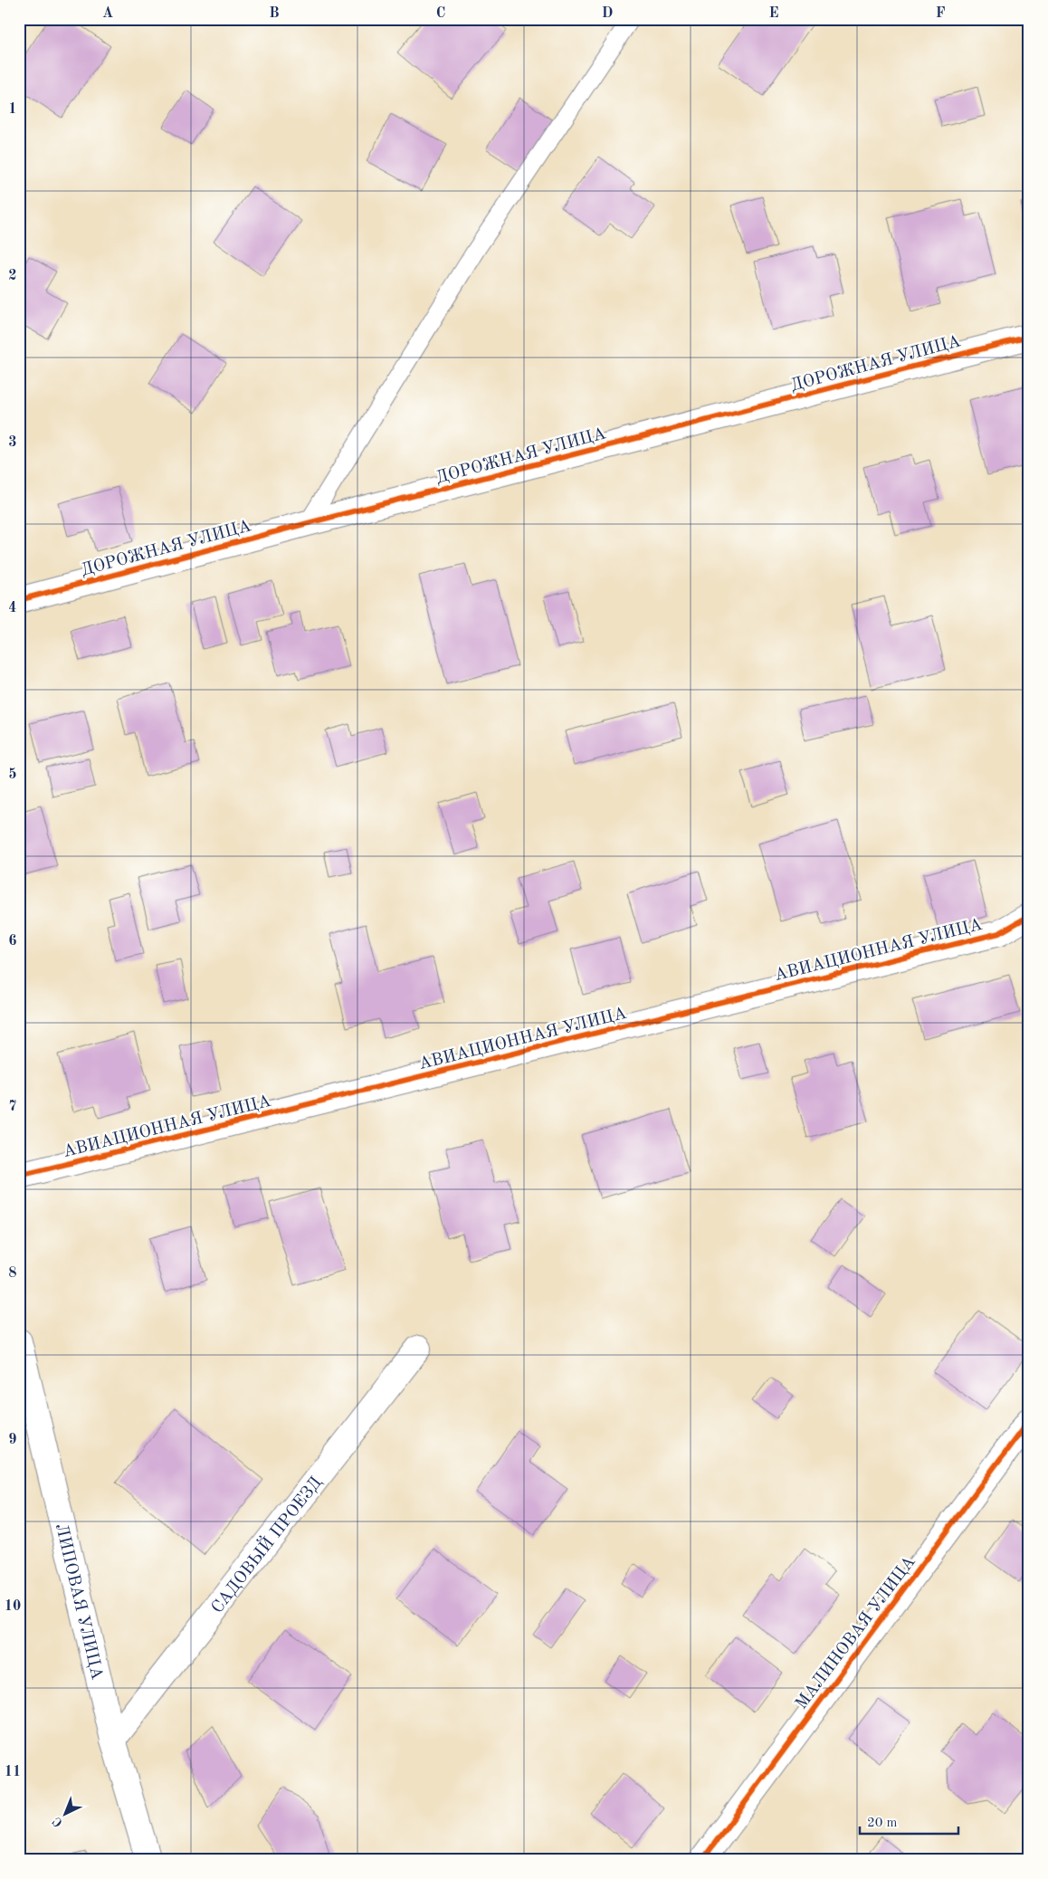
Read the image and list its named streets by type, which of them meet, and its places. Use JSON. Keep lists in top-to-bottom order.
{
  "streets": {
    "street": [
      "ДОРОЖНАЯ УЛИЦА",
      "АВИАЦИОННАЯ УЛИЦА",
      "САДОВЫЙ ПРОЕЗД",
      "ЛИПОВАЯ УЛИЦА",
      "МАЛИНОВАЯ УЛИЦА"
    ]
  },
  "crossings": [
    ["САДОВЫЙ ПРОЕЗД", "ЛИПОВАЯ УЛИЦА"]
  ],
  "scale_bar": "20 m",
  "north": "bottom left",
  "grid": {
    "columns": [
      "A",
      "B",
      "C",
      "D",
      "E",
      "F"
    ],
    "rows": [
      "1",
      "2",
      "3",
      "4",
      "5",
      "6",
      "7",
      "8",
      "9",
      "10",
      "11"
    ]
  }
}
